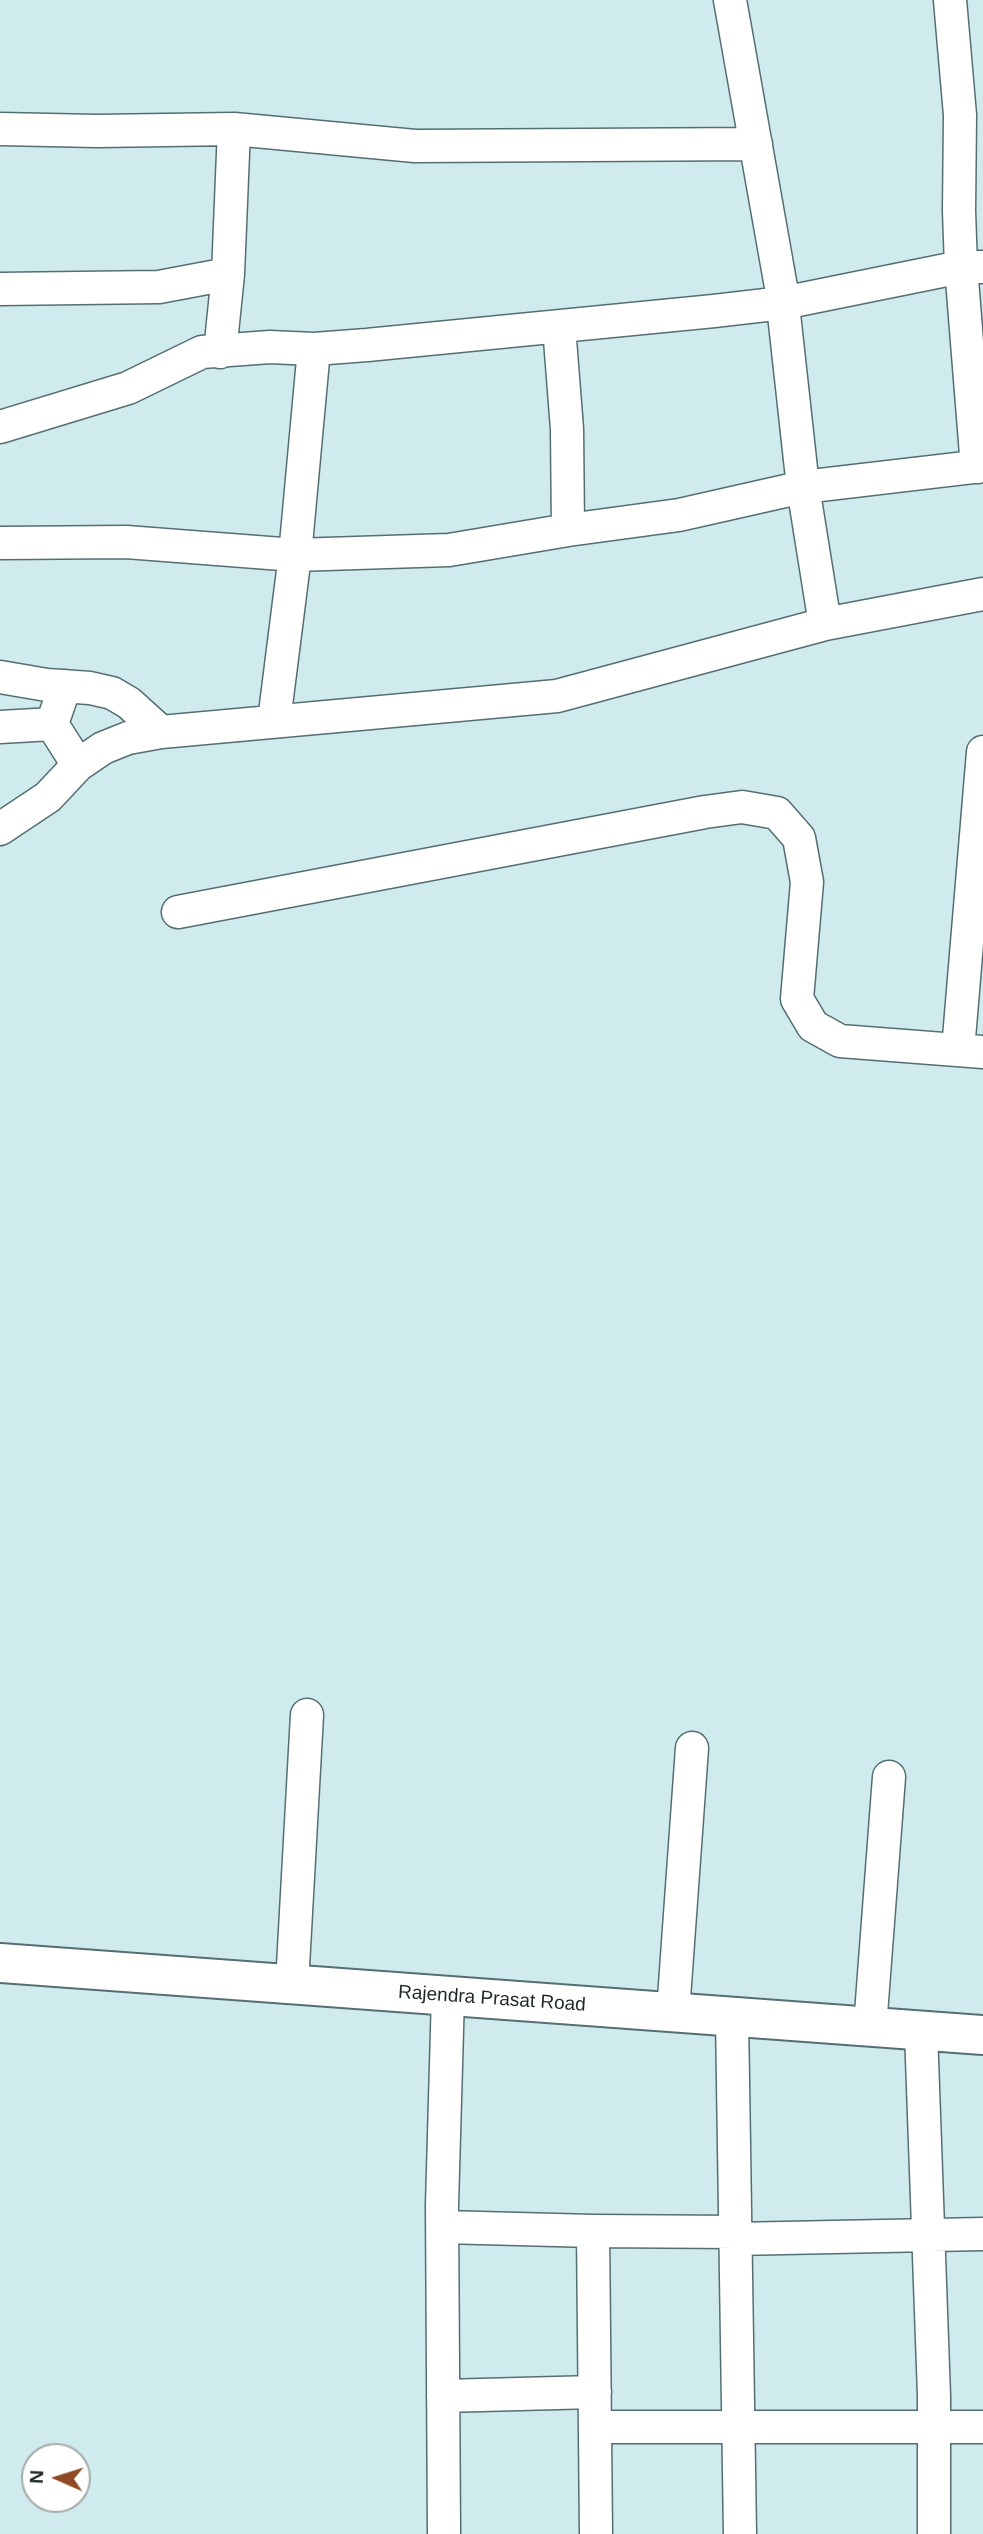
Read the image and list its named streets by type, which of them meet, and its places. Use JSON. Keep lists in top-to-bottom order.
{
  "streets": {
    "street": ["Rajendra Prasat Road"]
  },
  "north": "left"
}
